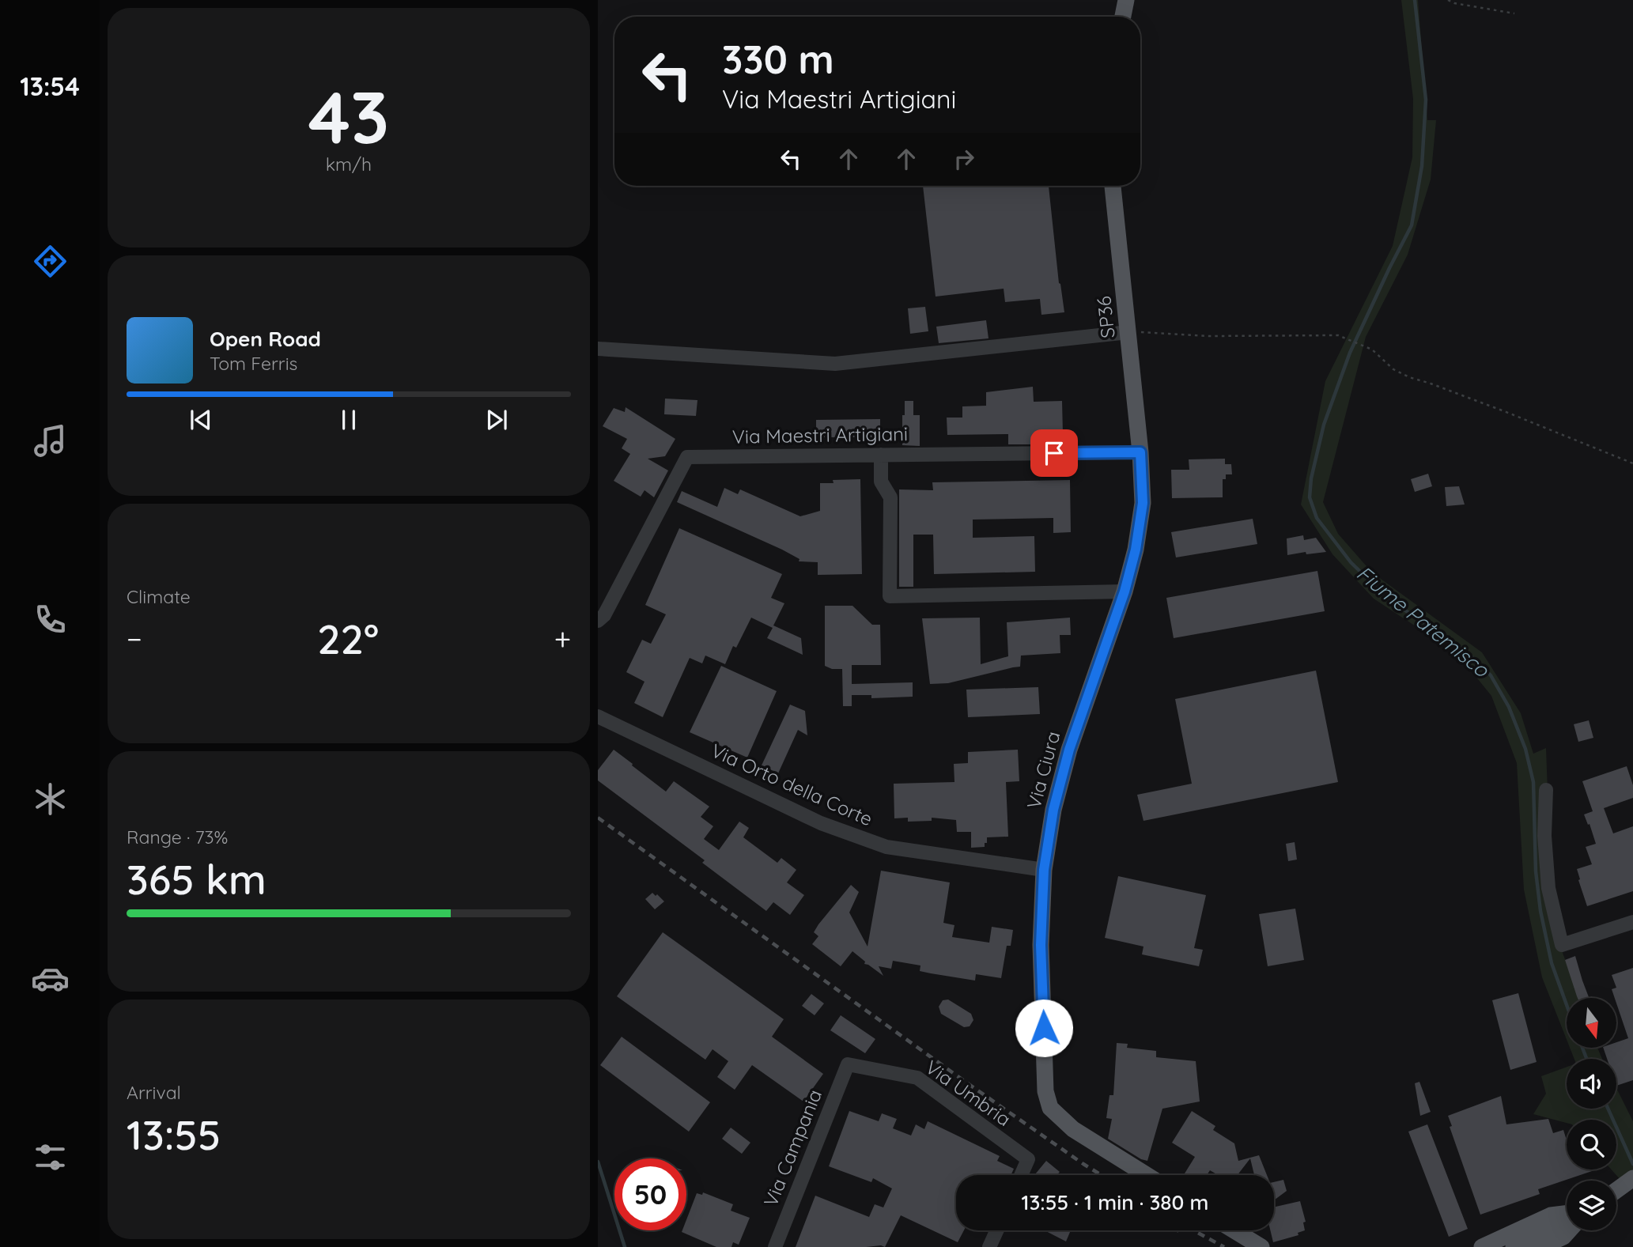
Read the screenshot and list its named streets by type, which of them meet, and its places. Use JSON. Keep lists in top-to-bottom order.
{
  "streets": {
    "main road": ["SP36", "Via Ciura"],
    "street": [
      "Via Maestri Artigiani",
      "Via Orto della Corte",
      "Via Umbria",
      "Via Campania"
    ]
  },
  "crossings": [
    ["SP36", "Via Maestri Artigiani"],
    ["SP36", "Via Ciura"],
    ["Via Maestri Artigiani", "Via Ciura"],
    ["Via Ciura", "Via Orto della Corte"],
    ["Via Umbria", "Via Campania"]
  ],
  "water": ["Fiume Patemisco"],
  "north": "bottom",
  "page": {
    "tabs": "13:54",
    "tile": [
      ["43", "km/h"],
      "Climate",
      ["Range · 73%", "365 km"],
      ["Arrival", "13:55"]
    ],
    "turn": ["330 m", "Via Maestri Artigiani"],
    "song": ["Open Road", "Tom Ferris"],
    "heat": ["−", "22°", "+"],
    "limit": "50",
    "trip": "13:55 · 1 min · 380 m"
  }
}
